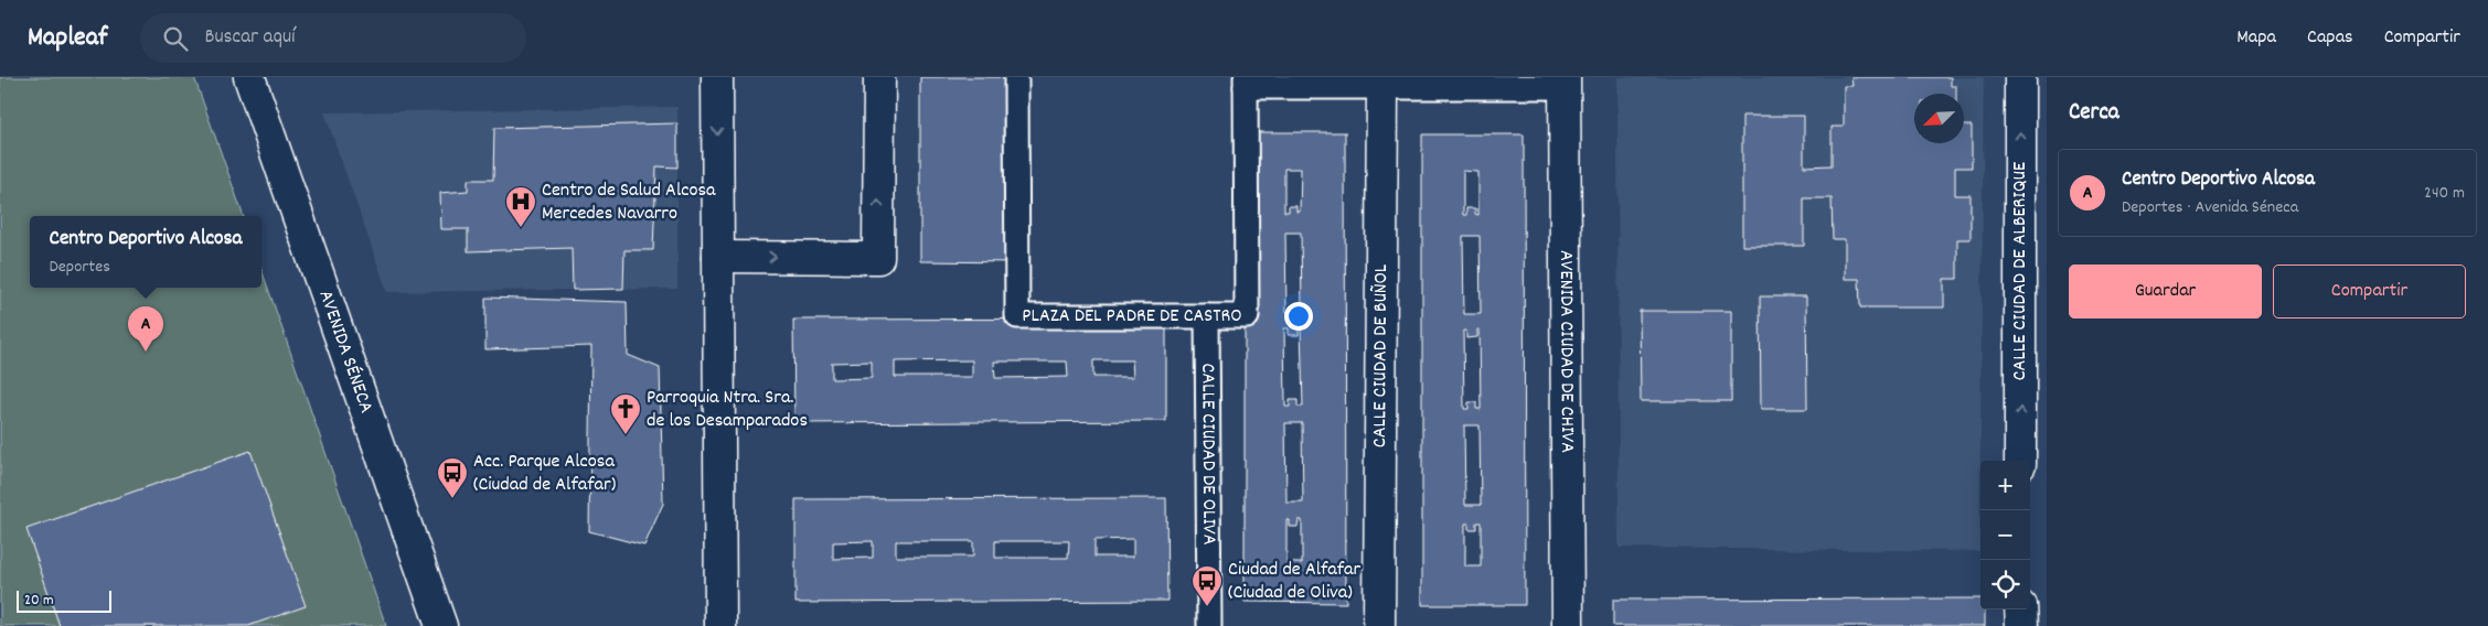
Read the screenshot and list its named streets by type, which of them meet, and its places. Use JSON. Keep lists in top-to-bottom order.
{
  "streets": {
    "street": [
      "CALLE CIUDAD DE ALBERIQUE",
      "PLAZA DEL PADRE DE CASTRO",
      "AVENIDA SÉNECA",
      "AVENIDA CIUDAD DE CHIVA",
      "CALLE CIUDAD DE BUÑOL",
      "CALLE CIUDAD DE OLIVA"
    ]
  },
  "crossings": [
    ["PLAZA DEL PADRE DE CASTRO", "CALLE CIUDAD DE OLIVA"]
  ],
  "one_way": ["CALLE CIUDAD DE ALBERIQUE"],
  "places": {
    "hospital": ["Centro de Salud Alcosa Mercedes Navarro"],
    "church": ["Parroquia Ntra. Sra. de los Desamparados"],
    "bus stop": ["Acc. Parque Alcosa (Ciudad de Alfafar)", "Ciudad de Alfafar (Ciudad de Oliva)"]
  },
  "scale_bar": "20 m",
  "north": "bottom left",
  "page": {
    "header": "Mapleaf",
    "search": "Buscar aquí",
    "nav": ["Mapa", "Capas", "Compartir"],
    "heading": "Cerca",
    "list": [
      {
        "mark": "A",
        "name": "Centro Deportivo Alcosa",
        "note": "Deportes · Avenida Séneca",
        "value": "240 m"
      }
    ],
    "popup": ["Centro Deportivo Alcosa", "Deportes"],
    "buttons": ["Guardar", "Compartir"],
    "pins": "A",
    "map_buttons": ["+", "−"],
    "scale": "20 m"
  }
}
